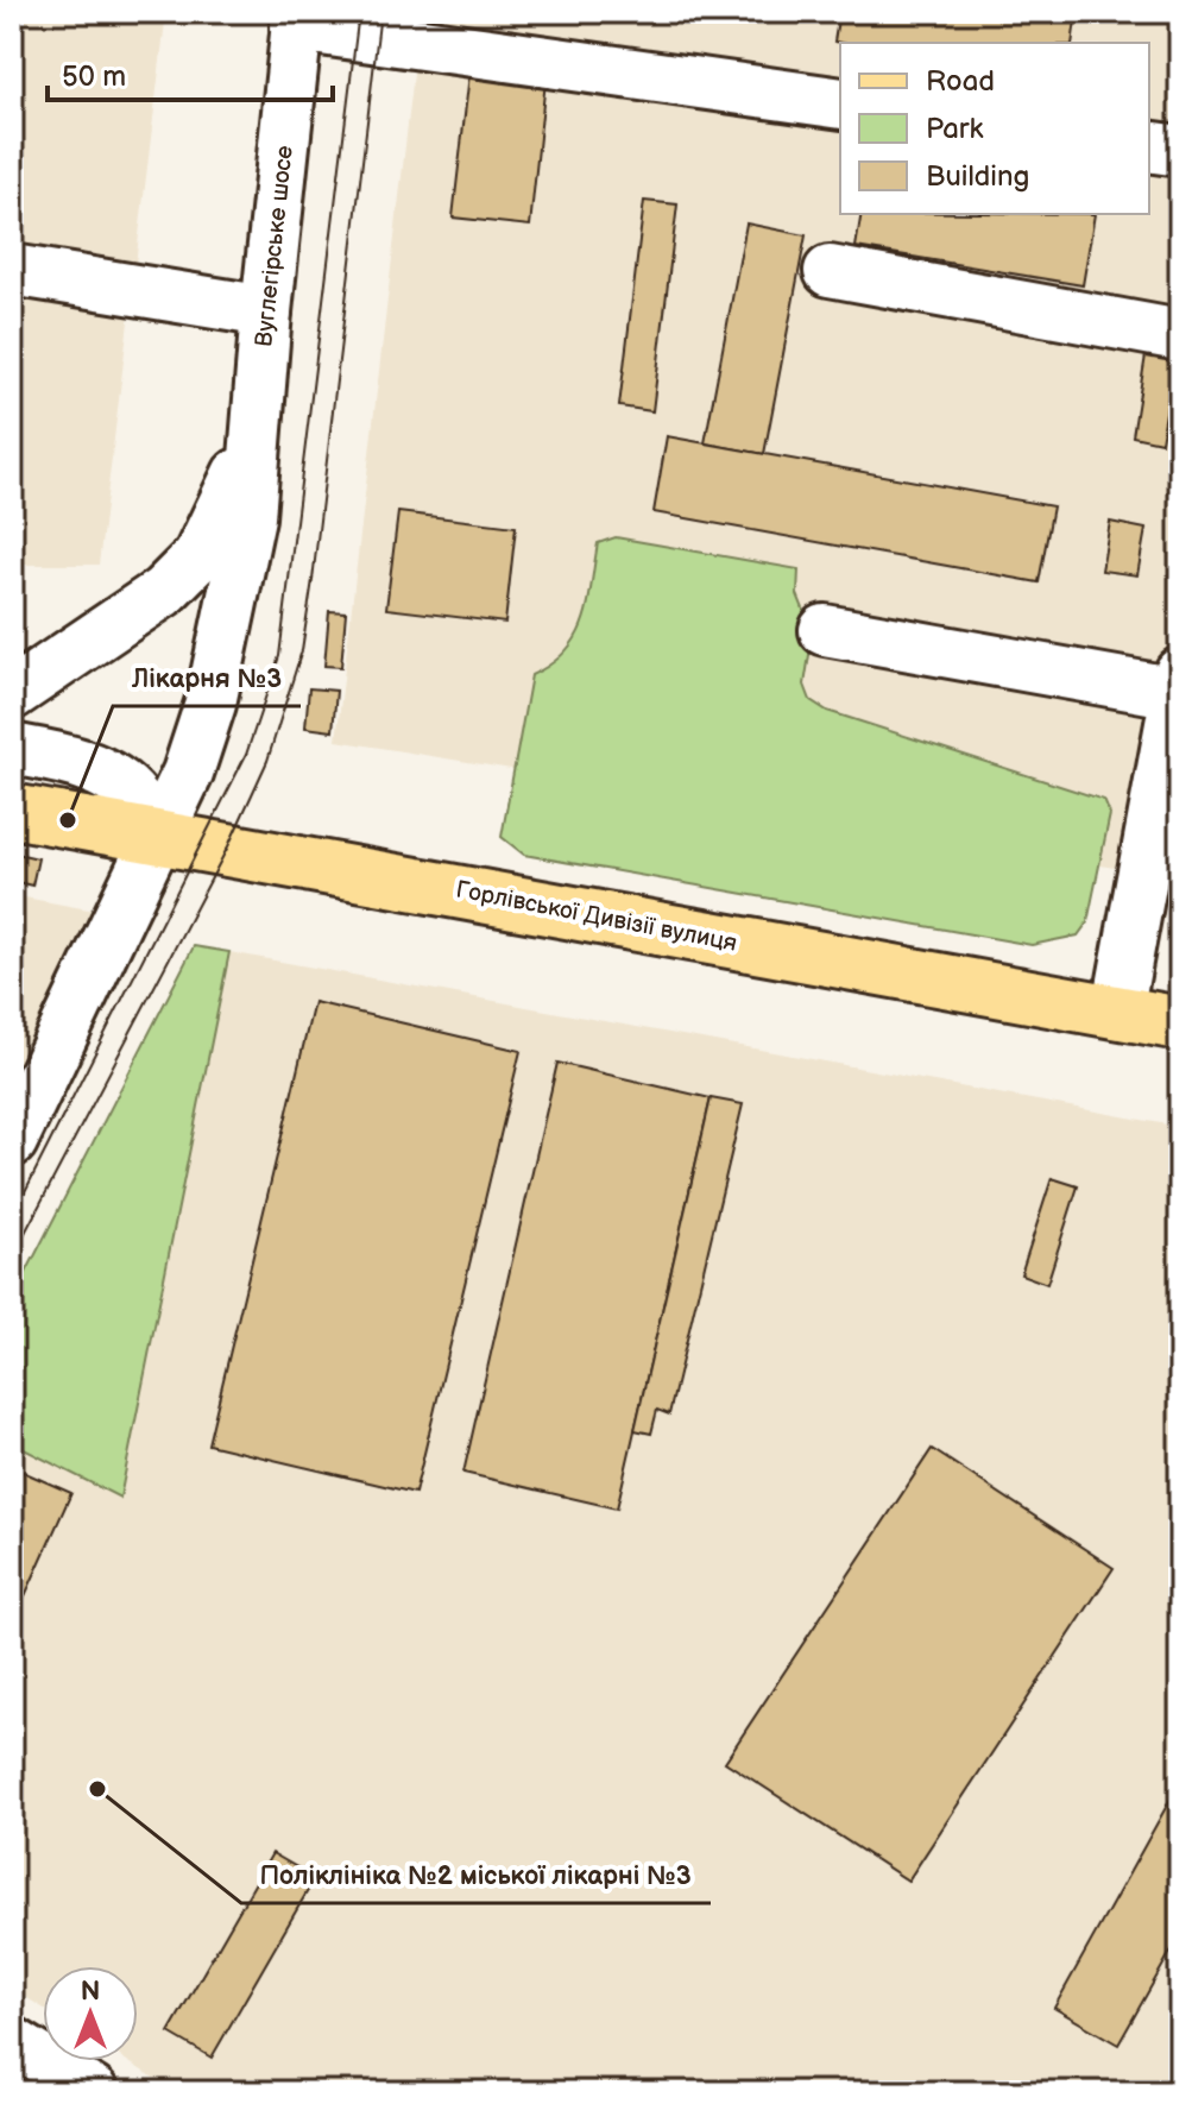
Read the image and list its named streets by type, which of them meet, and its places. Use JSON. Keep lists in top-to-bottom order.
{
  "streets": {
    "main road": ["Горлівської Дивізії вулиця"],
    "street": ["Вуглегірське шосе"]
  },
  "crossings": [
    ["Вуглегірське шосе", "Горлівської Дивізії вулиця"]
  ],
  "places": ["Лікарня №3", "Поліклініка №2 міської лікарні №3"],
  "legend": ["Road", "Park", "Building"],
  "scale_bar": "50 m",
  "north": "top"
}
